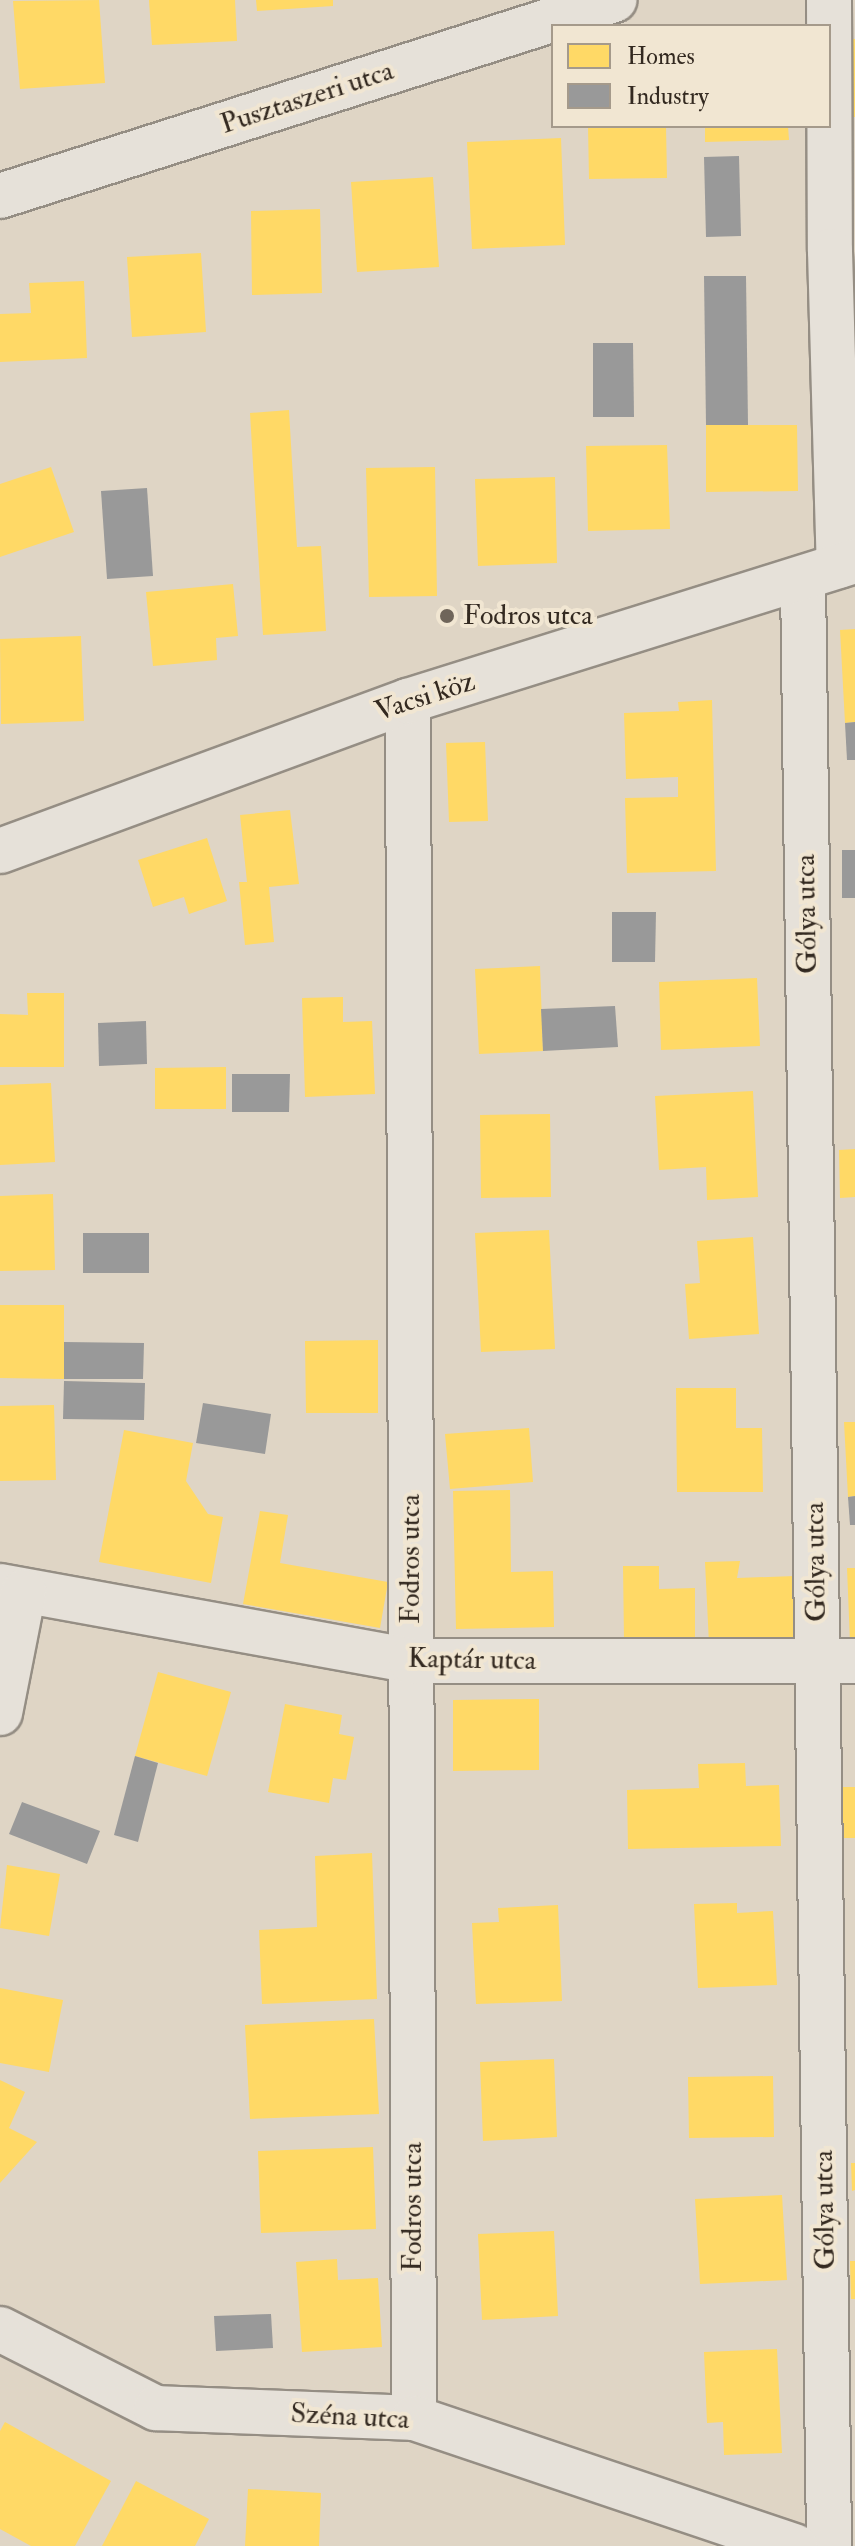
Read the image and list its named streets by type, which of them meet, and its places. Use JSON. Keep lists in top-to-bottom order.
{
  "streets": {
    "street": [
      "Pusztaszeri utca",
      "Vacsi köz",
      "Gólya utca",
      "Fodros utca",
      "Kaptár utca",
      "Széna utca"
    ]
  },
  "crossings": [
    ["Vacsi köz", "Gólya utca"],
    ["Vacsi köz", "Fodros utca"],
    ["Gólya utca", "Kaptár utca"],
    ["Fodros utca", "Kaptár utca"],
    ["Fodros utca", "Széna utca"]
  ],
  "places": ["Fodros utca"],
  "legend": ["Homes", "Industry"]
}
